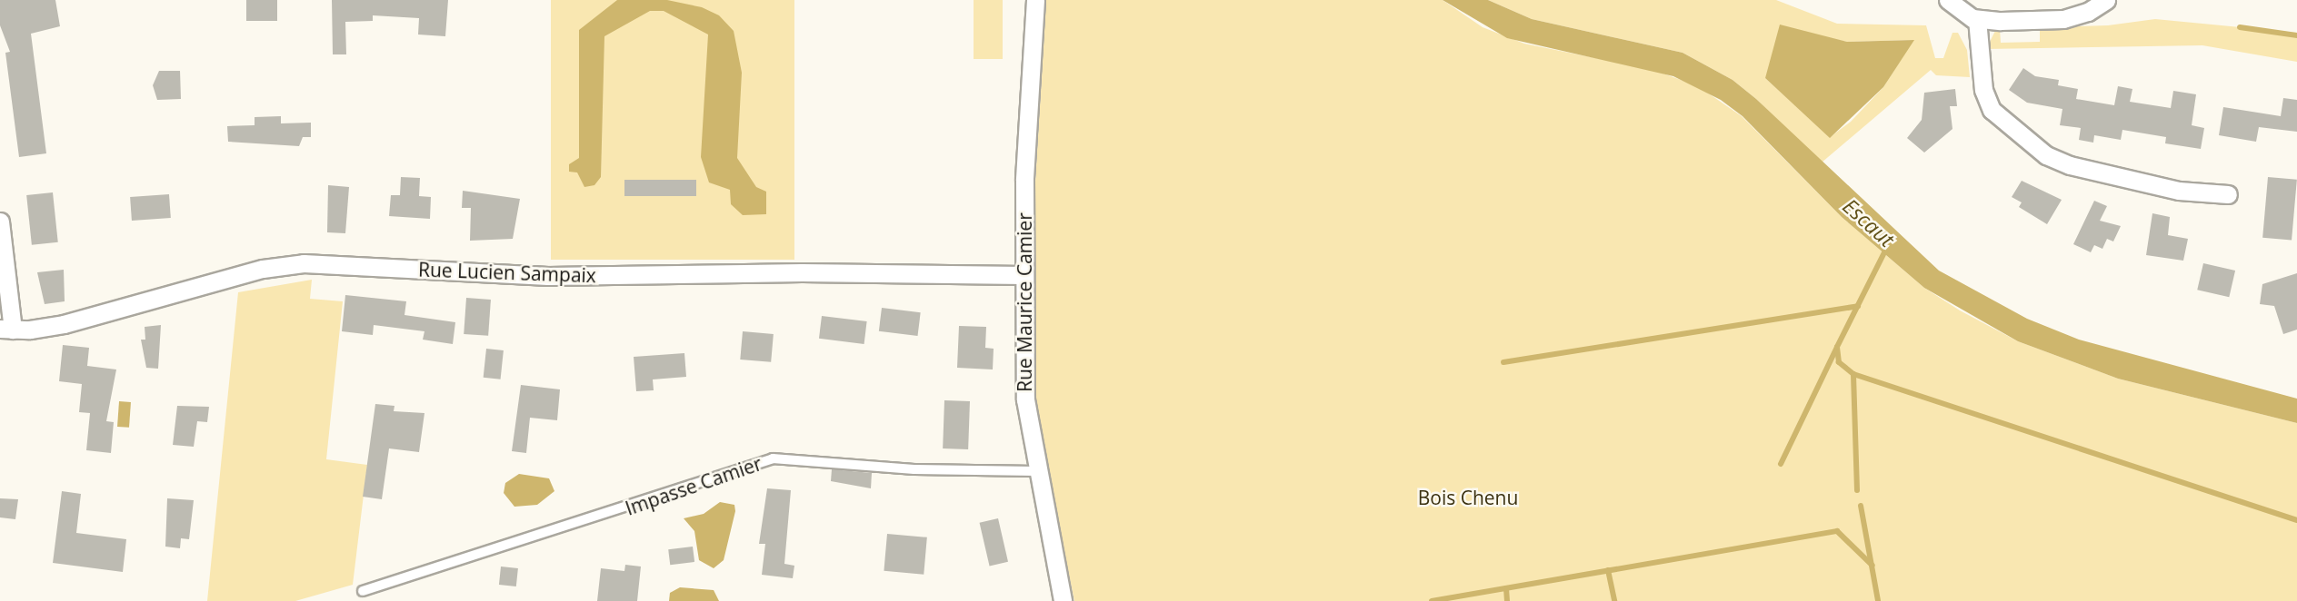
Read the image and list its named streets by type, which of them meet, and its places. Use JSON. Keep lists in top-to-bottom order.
{
  "streets": {
    "street": ["Rue Lucien Sampaix", "Rue Maurice Camier"],
    "lane": ["Impasse Camier"]
  },
  "crossings": [
    ["Rue Lucien Sampaix", "Rue Maurice Camier"],
    ["Rue Maurice Camier", "Impasse Camier"]
  ],
  "water": ["Escaut"],
  "parks": ["Bois Chenu"]
}
